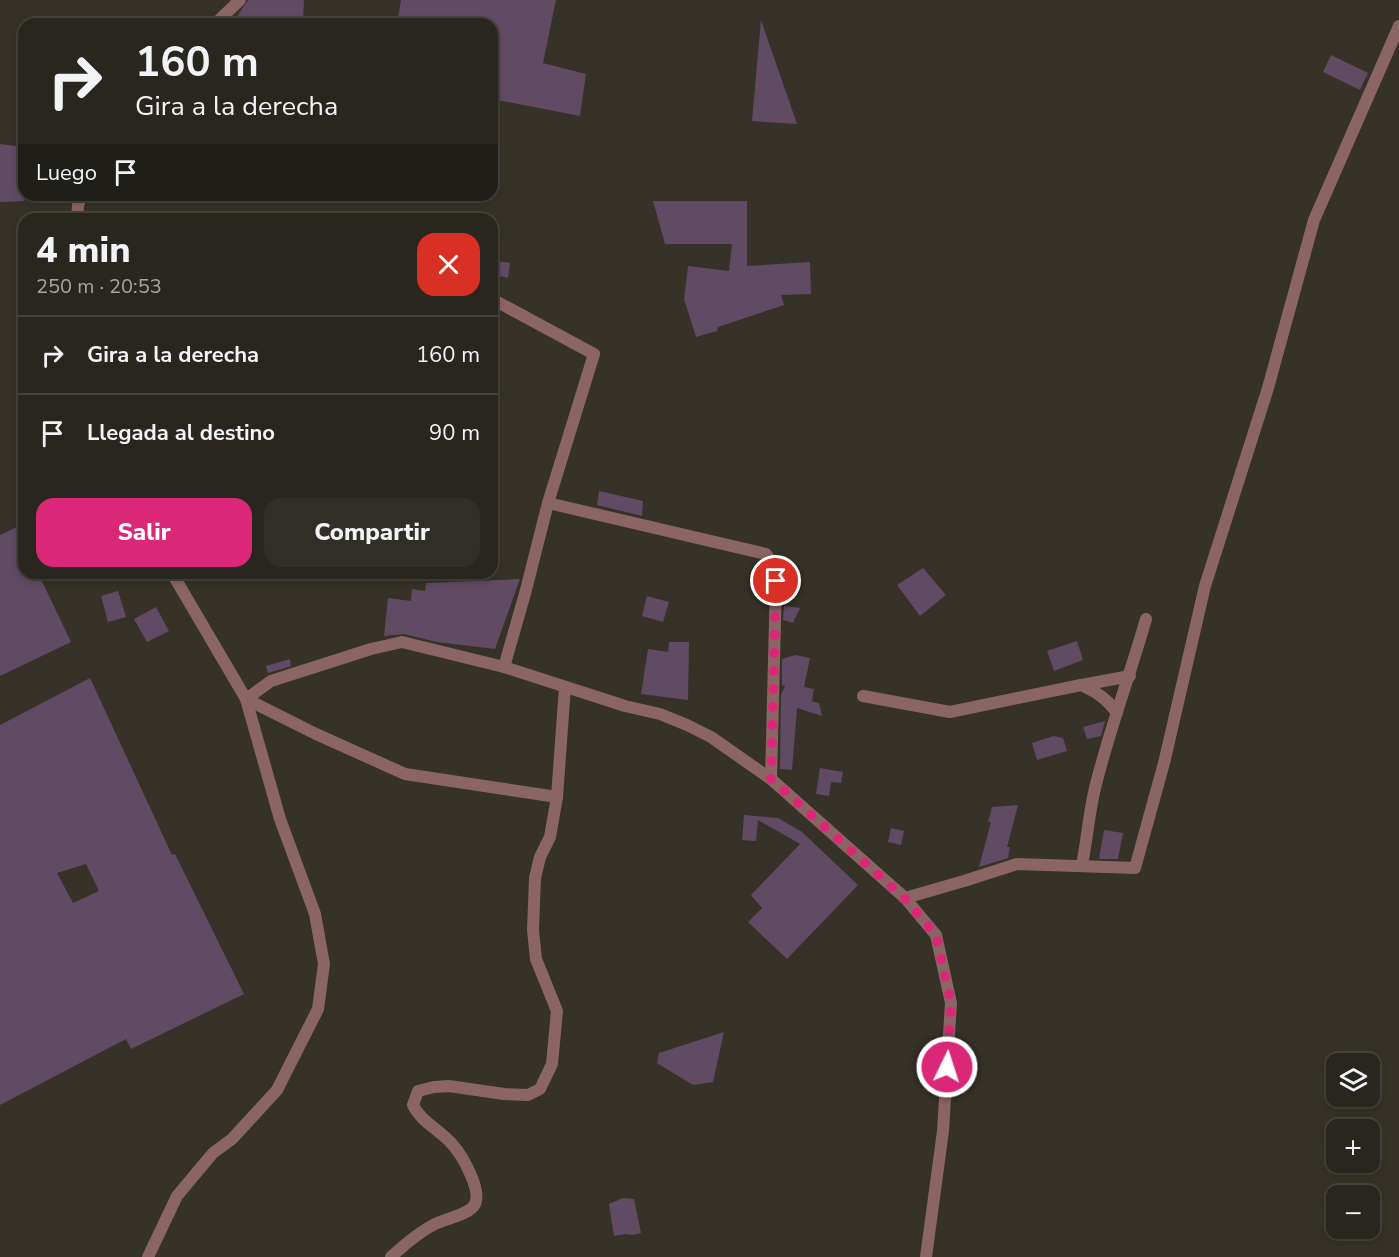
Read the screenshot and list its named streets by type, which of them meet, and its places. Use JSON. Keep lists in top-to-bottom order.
{
  "page": {
    "turn": ["160 m", "Gira a la derecha"],
    "then": "Luego",
    "heading": ["4 min", "250 m · 20:53"],
    "list": [
      {
        "name": "Gira a la derecha",
        "value": "160 m"
      },
      {
        "name": "Llegada al destino",
        "value": "90 m"
      }
    ],
    "buttons": ["Salir", "Compartir"],
    "map_buttons": ["+", "−"]
  }
}
